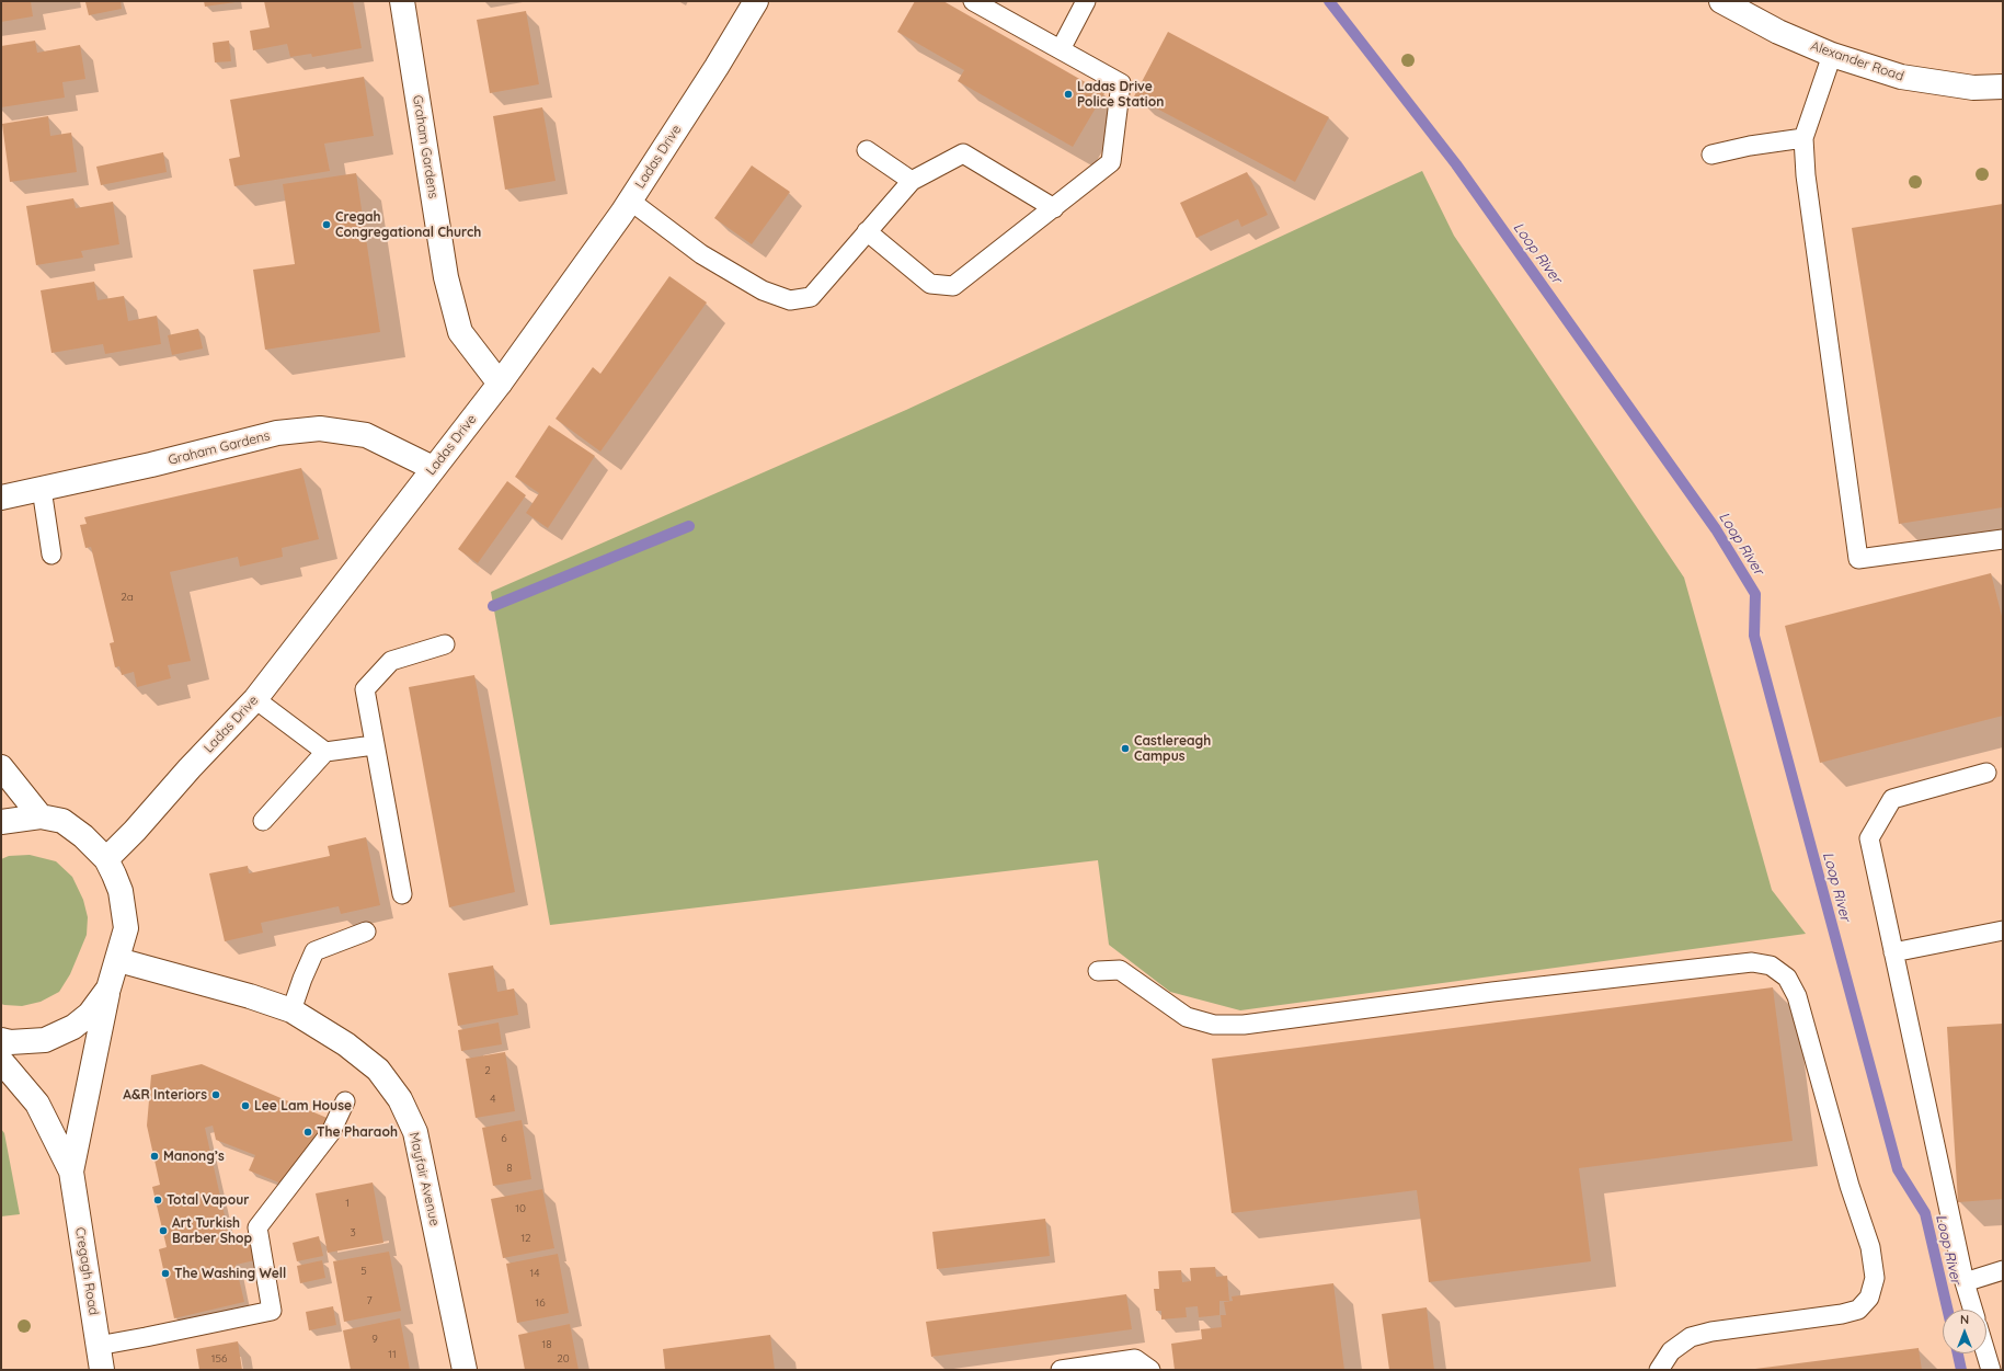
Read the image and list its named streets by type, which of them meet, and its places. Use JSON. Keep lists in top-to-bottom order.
{
  "streets": {
    "street": [
      "Alexander Road",
      "Graham Gardens",
      "Ladas Drive",
      "Mayfair Avenue",
      "Cregagh Road"
    ]
  },
  "crossings": [
    ["Graham Gardens", "Ladas Drive"]
  ],
  "water": ["Loop River"],
  "places": [
    "Ladas Drive Police Station",
    "Cregah Congregational Church",
    "Castlereagh Campus",
    "A&R Interiors",
    "Lee Lam House",
    "The Pharaoh",
    "Manong’s",
    "Total Vapour",
    "Art Turkish Barber Shop",
    "The Washing Well"
  ],
  "house_numbers": [
    "2a",
    "2",
    "4",
    "6",
    "8",
    "1",
    "10",
    "3",
    "12",
    "5",
    "14",
    "7",
    "16",
    "9",
    "18",
    "11",
    "156",
    "20"
  ],
  "north": "top"
}
